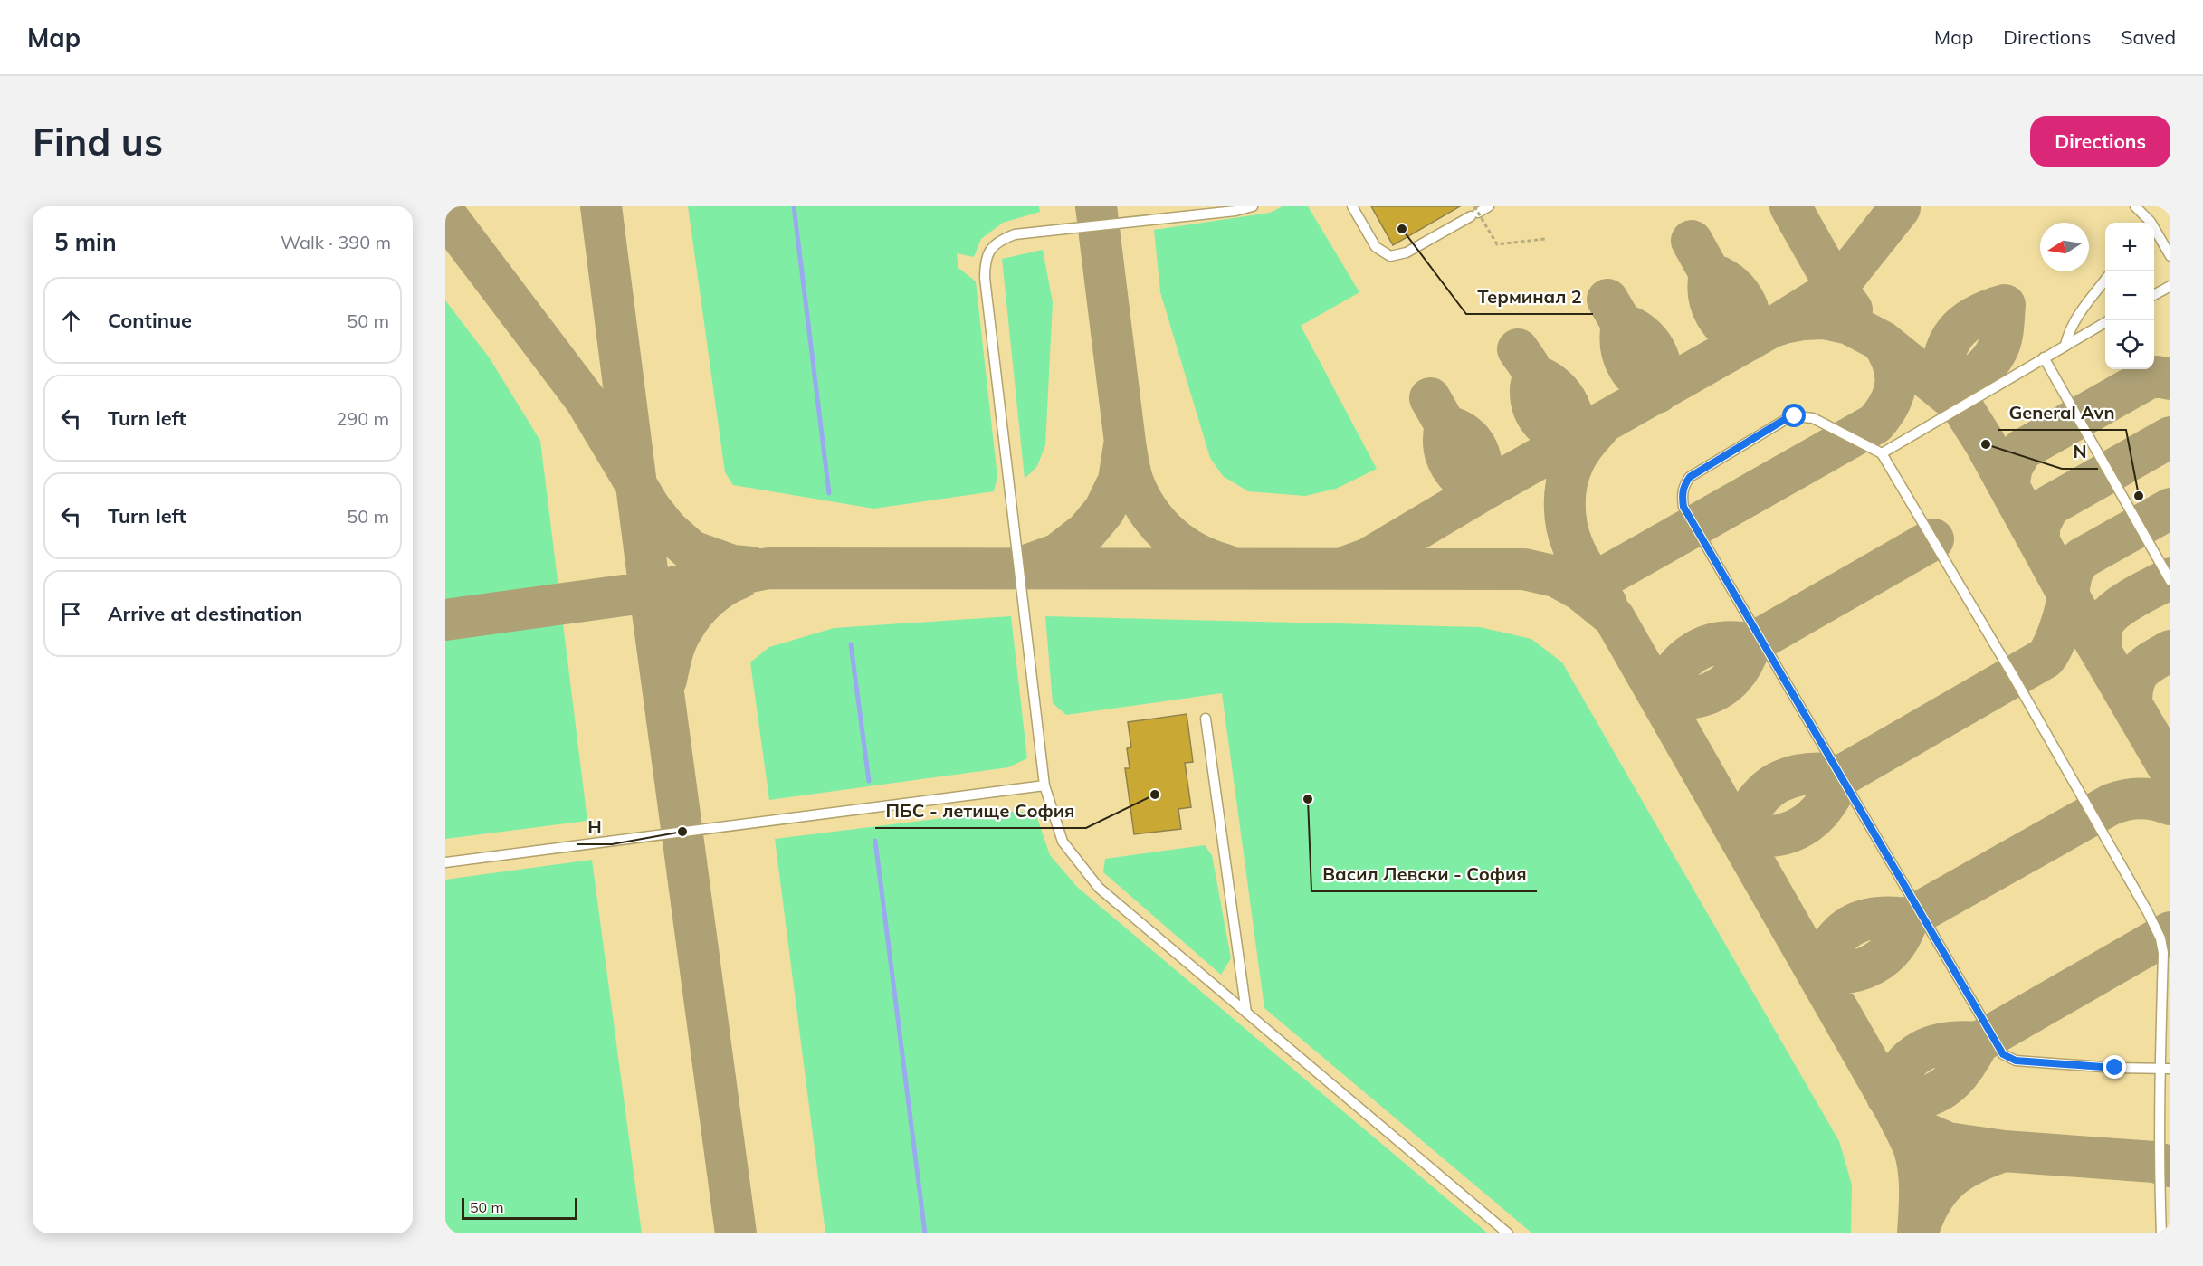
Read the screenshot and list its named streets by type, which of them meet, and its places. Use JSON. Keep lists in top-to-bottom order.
{
  "places": [
    "Терминал 2",
    "N",
    "General Avn",
    "ПБС - летище София",
    "Васил Левски - София",
    "H"
  ],
  "scale_bar": "50 m",
  "north": "left",
  "page": {
    "header": "Map",
    "nav": ["Map", "Directions", "Saved"],
    "buttons": "Directions",
    "title": "Find us",
    "heading": ["5 min", "Walk · 390 m"],
    "map_buttons": ["+", "−"],
    "list": [
      ["Continue", "50 m"],
      ["Turn left", "290 m"],
      ["Turn left", "50 m"],
      "Arrive at destination"
    ],
    "scale": "50 m"
  }
}
